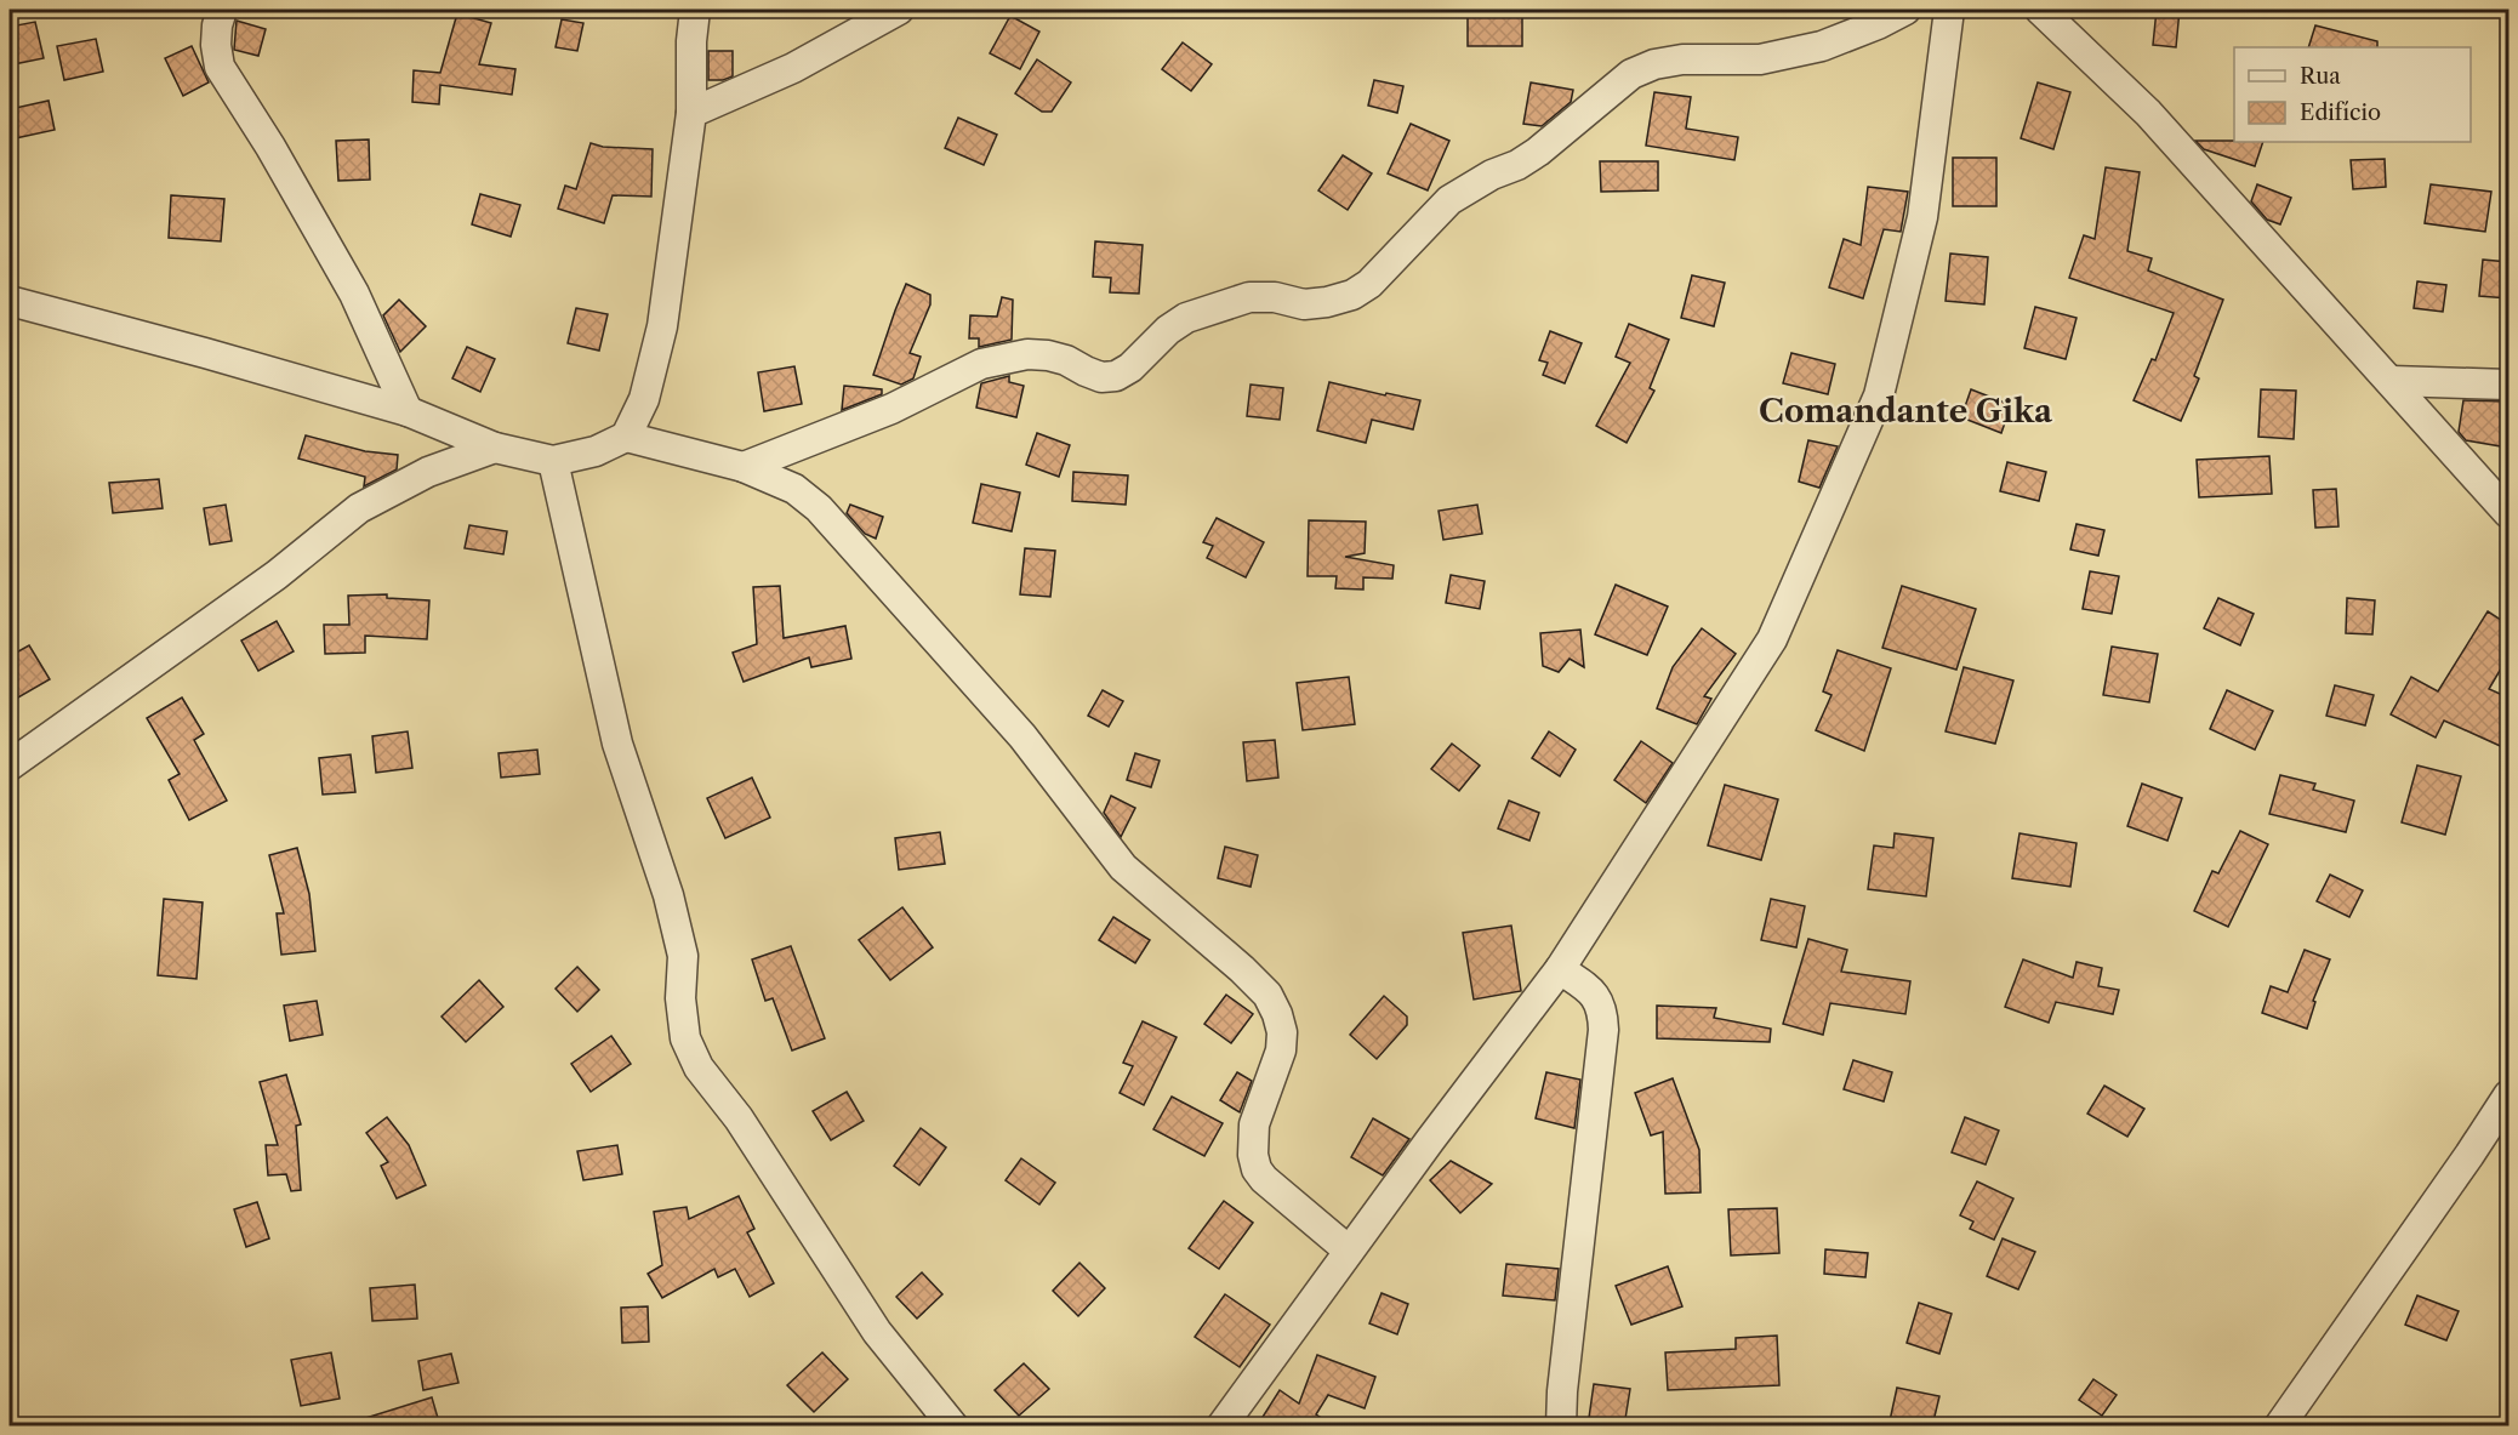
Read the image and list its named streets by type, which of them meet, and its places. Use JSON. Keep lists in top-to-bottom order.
{
  "districts": ["Comandante Gika"],
  "legend": ["Rua", "Edifício"]
}
